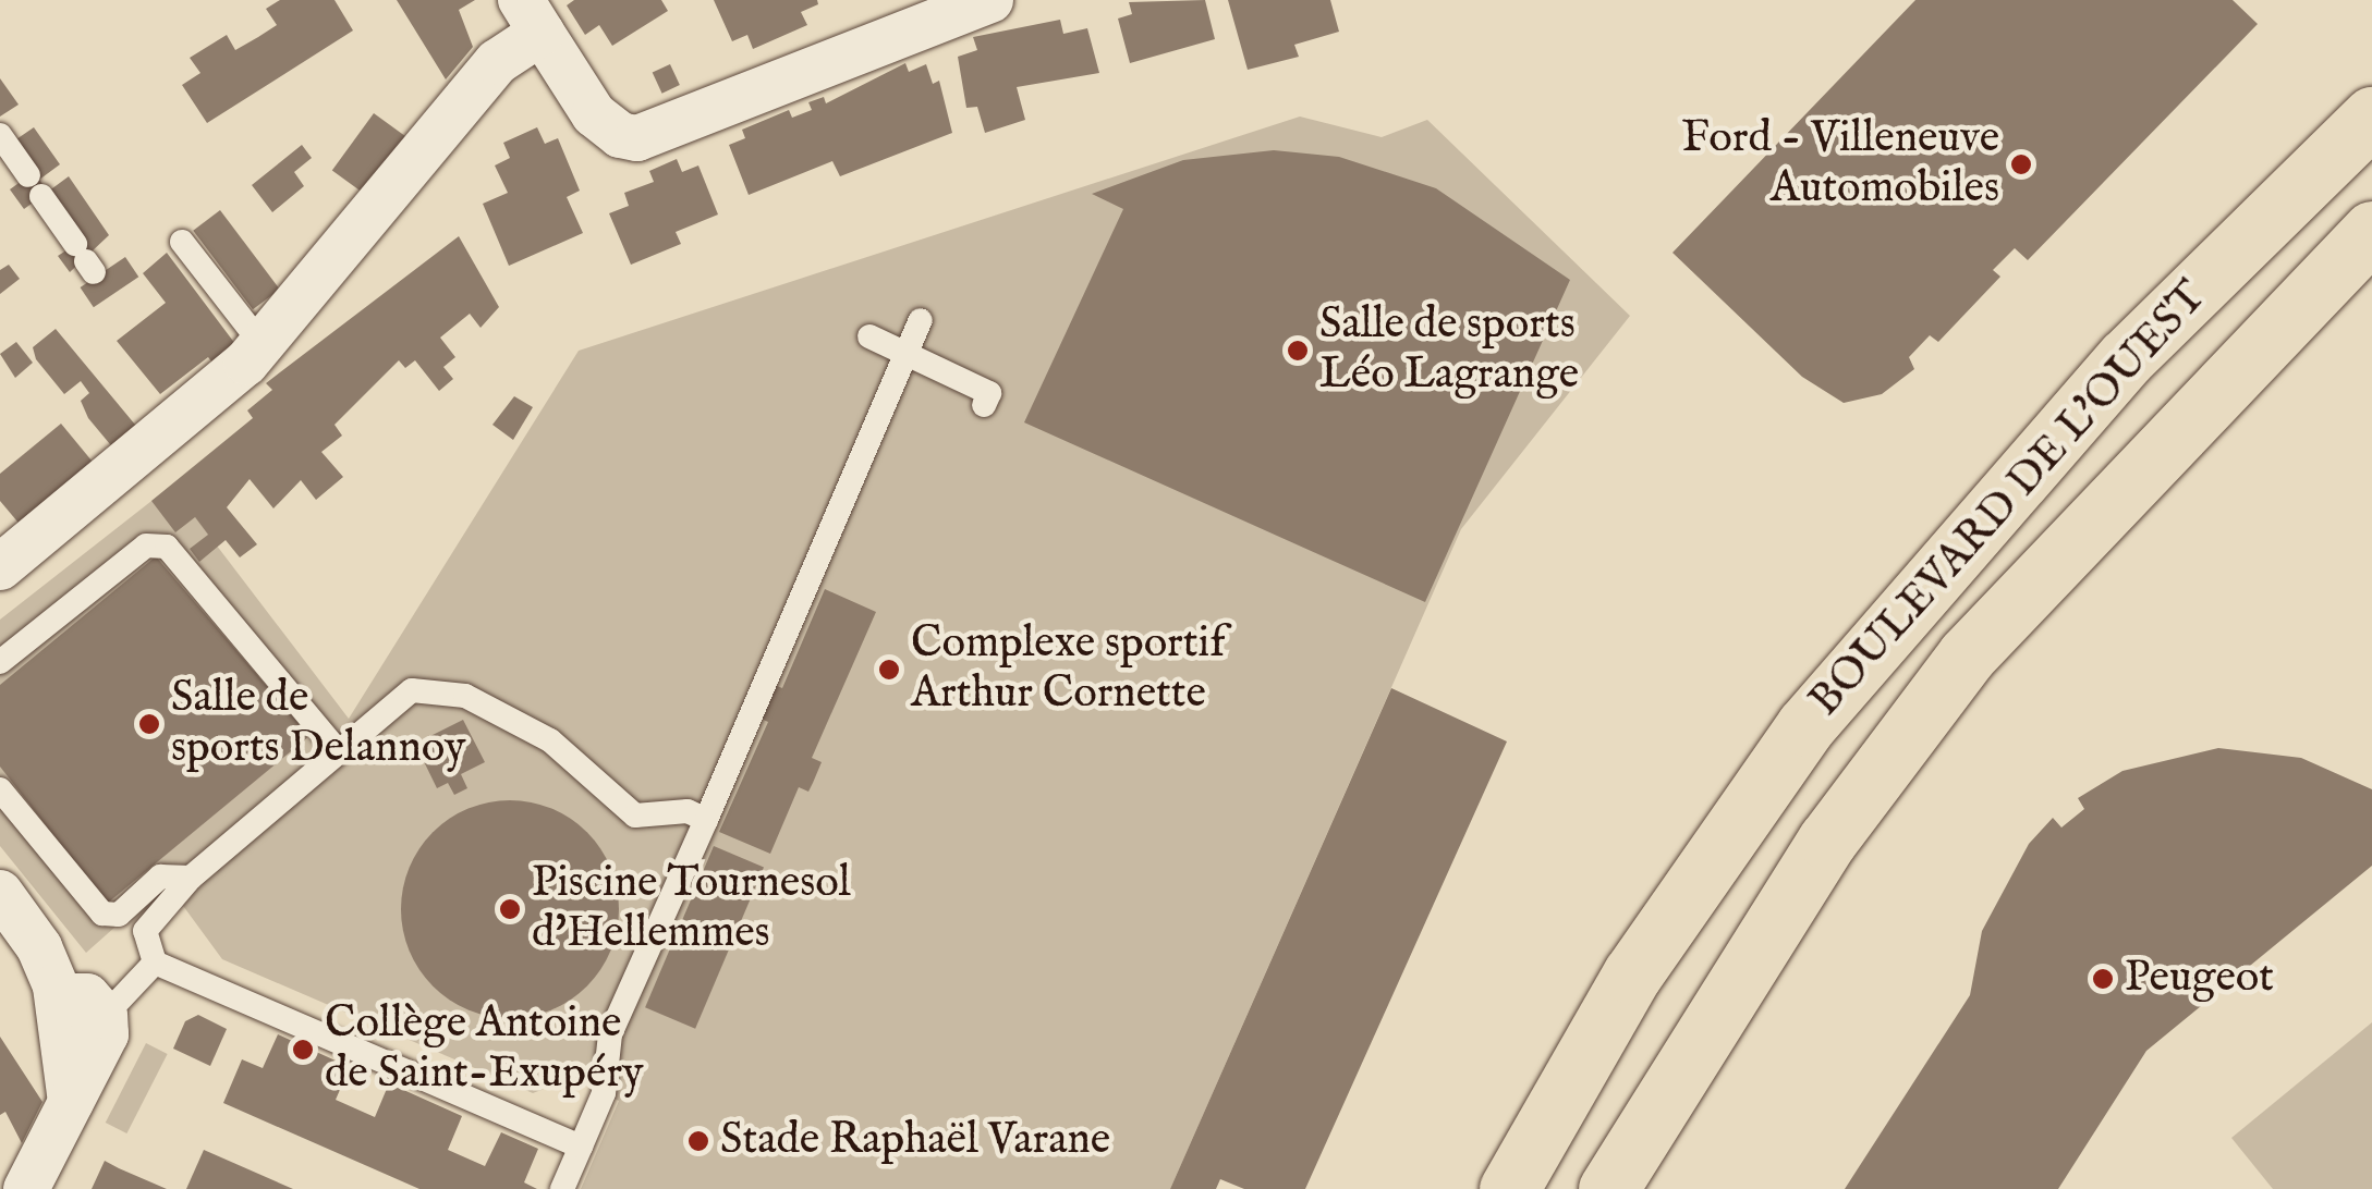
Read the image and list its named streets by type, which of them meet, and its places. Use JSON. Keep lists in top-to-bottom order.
{
  "streets": {
    "main road": ["BOULEVARD DE L'OUEST"]
  },
  "places": [
    "Ford - Villeneuve Automobiles",
    "Salle de sports Léo Lagrange",
    "Complexe sportif Arthur Cornette",
    "Salle de sports Delannoy",
    "Piscine Tournesol d'Hellemmes",
    "Peugeot",
    "Collège Antoine de Saint-Exupéry",
    "Stade Raphaël Varane"
  ]
}
